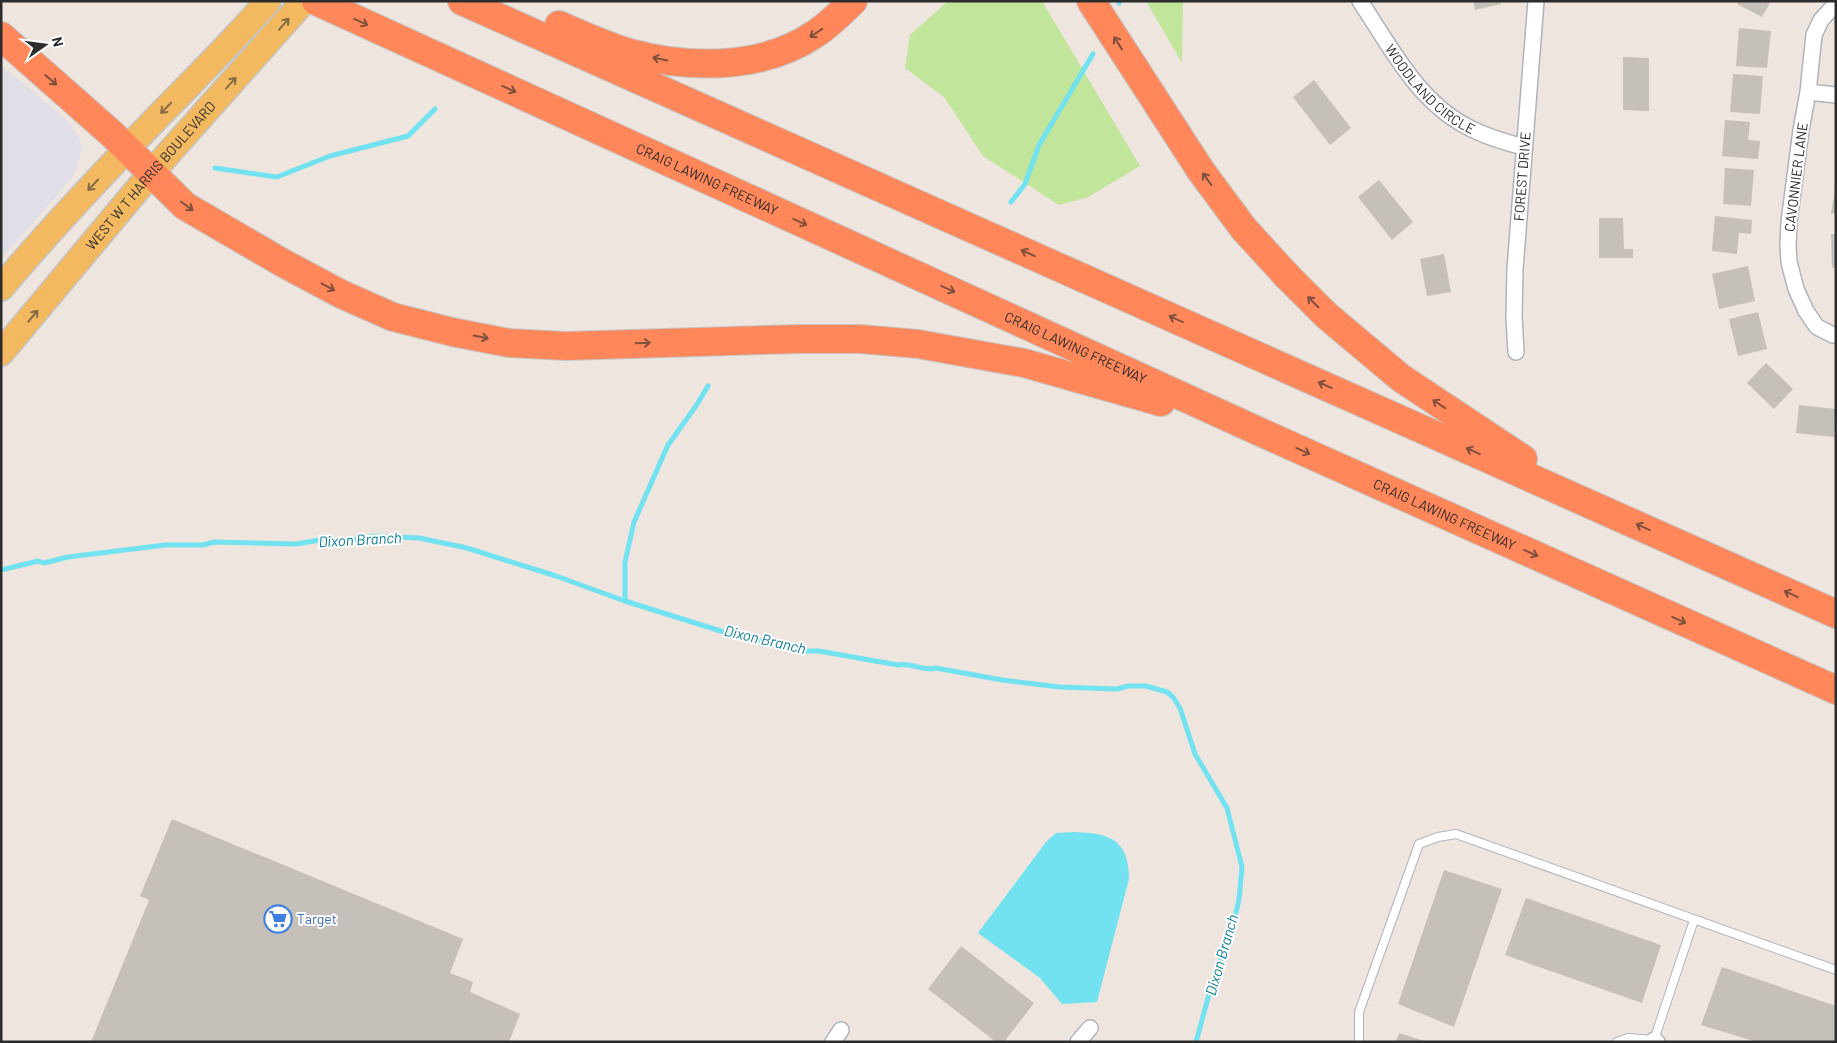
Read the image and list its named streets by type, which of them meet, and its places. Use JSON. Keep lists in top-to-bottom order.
{
  "streets": {
    "highway": ["CRAIG LAWING FREEWAY"],
    "main road": ["WEST W T HARRIS BOULEVARD"],
    "street": ["WOODLAND CIRCLE", "FOREST DRIVE", "CAVONNIER LANE"]
  },
  "crossings": [
    ["WOODLAND CIRCLE", "FOREST DRIVE"]
  ],
  "water": ["Dixon Branch"],
  "places": {
    "supermarket": ["Target"]
  },
  "north": "right"
}
